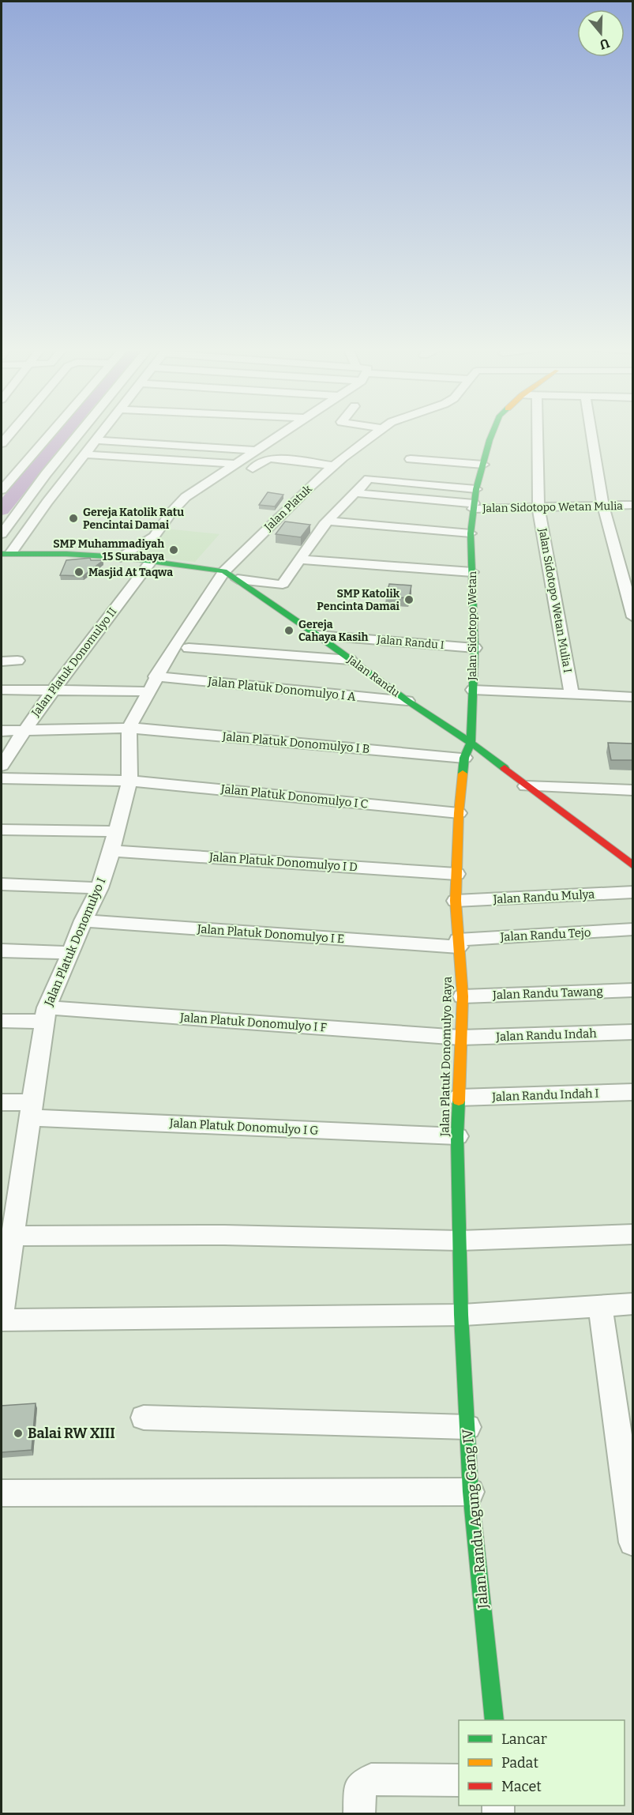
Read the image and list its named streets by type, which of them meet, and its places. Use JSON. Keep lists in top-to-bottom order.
{
  "streets": {
    "street": [
      "Jalan Sidotopo Wetan Mulia",
      "Jalan Platuk",
      "Jalan Sidotopo Wetan Mulia I",
      "Jalan Sidotopo Wetan",
      "Jalan Randu I",
      "Jalan Platuk Donomulyo II",
      "Jalan Randu",
      "Jalan Platuk Donomulyo I A",
      "Jalan Platuk Donomulyo I B",
      "Jalan Platuk Donomulyo I C",
      "Jalan Platuk Donomulyo I D",
      "Jalan Randu Mulya",
      "Jalan Platuk Donomulyo I E",
      "Jalan Randu Tejo",
      "Jalan Platuk Donomulyo I",
      "Jalan Randu Tawang",
      "Jalan Platuk Donomulyo I F",
      "Jalan Randu Indah",
      "Jalan Platuk Donomulyo Raya",
      "Jalan Randu Indah I",
      "Jalan Platuk Donomulyo I G",
      "Jalan Randu Agung Gang IV"
    ]
  },
  "crossings": [
    ["Jalan Sidotopo Wetan Mulia", "Jalan Sidotopo Wetan Mulia I"],
    ["Jalan Sidotopo Wetan Mulia", "Jalan Sidotopo Wetan"],
    ["Jalan Platuk", "Jalan Randu"],
    ["Jalan Platuk", "Jalan Platuk Donomulyo I"],
    ["Jalan Sidotopo Wetan", "Jalan Randu I"],
    ["Jalan Sidotopo Wetan", "Jalan Randu"],
    ["Jalan Sidotopo Wetan", "Jalan Platuk Donomulyo Raya"],
    ["Jalan Randu I", "Jalan Randu"],
    ["Jalan Platuk Donomulyo II", "Jalan Randu"],
    ["Jalan Platuk Donomulyo II", "Jalan Platuk Donomulyo I A"],
    ["Jalan Platuk Donomulyo II", "Jalan Platuk Donomulyo I B"],
    ["Jalan Randu", "Jalan Platuk Donomulyo I A"],
    ["Jalan Randu", "Jalan Platuk Donomulyo I"],
    ["Jalan Randu", "Jalan Platuk Donomulyo Raya"],
    ["Jalan Platuk Donomulyo I A", "Jalan Platuk Donomulyo I"],
    ["Jalan Platuk Donomulyo I B", "Jalan Platuk Donomulyo I"],
    ["Jalan Platuk Donomulyo I B", "Jalan Platuk Donomulyo Raya"],
    ["Jalan Platuk Donomulyo I C", "Jalan Platuk Donomulyo I"],
    ["Jalan Platuk Donomulyo I C", "Jalan Platuk Donomulyo Raya"],
    ["Jalan Platuk Donomulyo I D", "Jalan Platuk Donomulyo I"],
    ["Jalan Platuk Donomulyo I D", "Jalan Platuk Donomulyo Raya"],
    ["Jalan Randu Mulya", "Jalan Platuk Donomulyo Raya"],
    ["Jalan Platuk Donomulyo I E", "Jalan Randu Tejo"],
    ["Jalan Platuk Donomulyo I E", "Jalan Platuk Donomulyo I"],
    ["Jalan Platuk Donomulyo I E", "Jalan Platuk Donomulyo Raya"],
    ["Jalan Randu Tejo", "Jalan Platuk Donomulyo Raya"],
    ["Jalan Platuk Donomulyo I", "Jalan Platuk Donomulyo I F"],
    ["Jalan Platuk Donomulyo I", "Jalan Platuk Donomulyo I G"],
    ["Jalan Randu Tawang", "Jalan Platuk Donomulyo Raya"],
    ["Jalan Platuk Donomulyo I F", "Jalan Randu Indah"],
    ["Jalan Platuk Donomulyo I F", "Jalan Platuk Donomulyo Raya"],
    ["Jalan Randu Indah", "Jalan Platuk Donomulyo Raya"],
    ["Jalan Platuk Donomulyo Raya", "Jalan Randu Indah I"],
    ["Jalan Platuk Donomulyo Raya", "Jalan Platuk Donomulyo I G"],
    ["Jalan Platuk Donomulyo Raya", "Jalan Randu Agung Gang IV"]
  ],
  "places": [
    "Gereja Katolik Ratu Pencintai Damai",
    "SMP Muhammadiyah 15 Surabaya",
    "Masjid At Taqwa",
    "SMP Katolik Pencinta Damai",
    "Gereja Cahaya Kasih",
    "Balai RW XIII"
  ],
  "legend": ["Lancar", "Padat", "Macet"],
  "north": "bottom"
}
